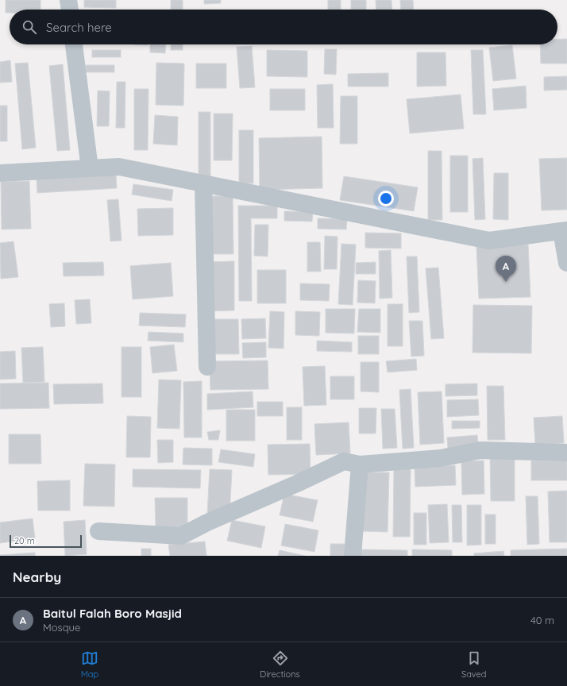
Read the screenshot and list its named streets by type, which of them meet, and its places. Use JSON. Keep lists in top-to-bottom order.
{
  "scale_bar": "20 m",
  "page": {
    "search": "Search here",
    "pins": "A",
    "scale": "20 m",
    "heading": "Nearby",
    "list": [
      {
        "mark": "A",
        "name": "Baitul Falah Boro Masjid",
        "note": "Mosque",
        "value": "40 m"
      }
    ],
    "nav": ["Map", "Directions", "Saved"]
  }
}
